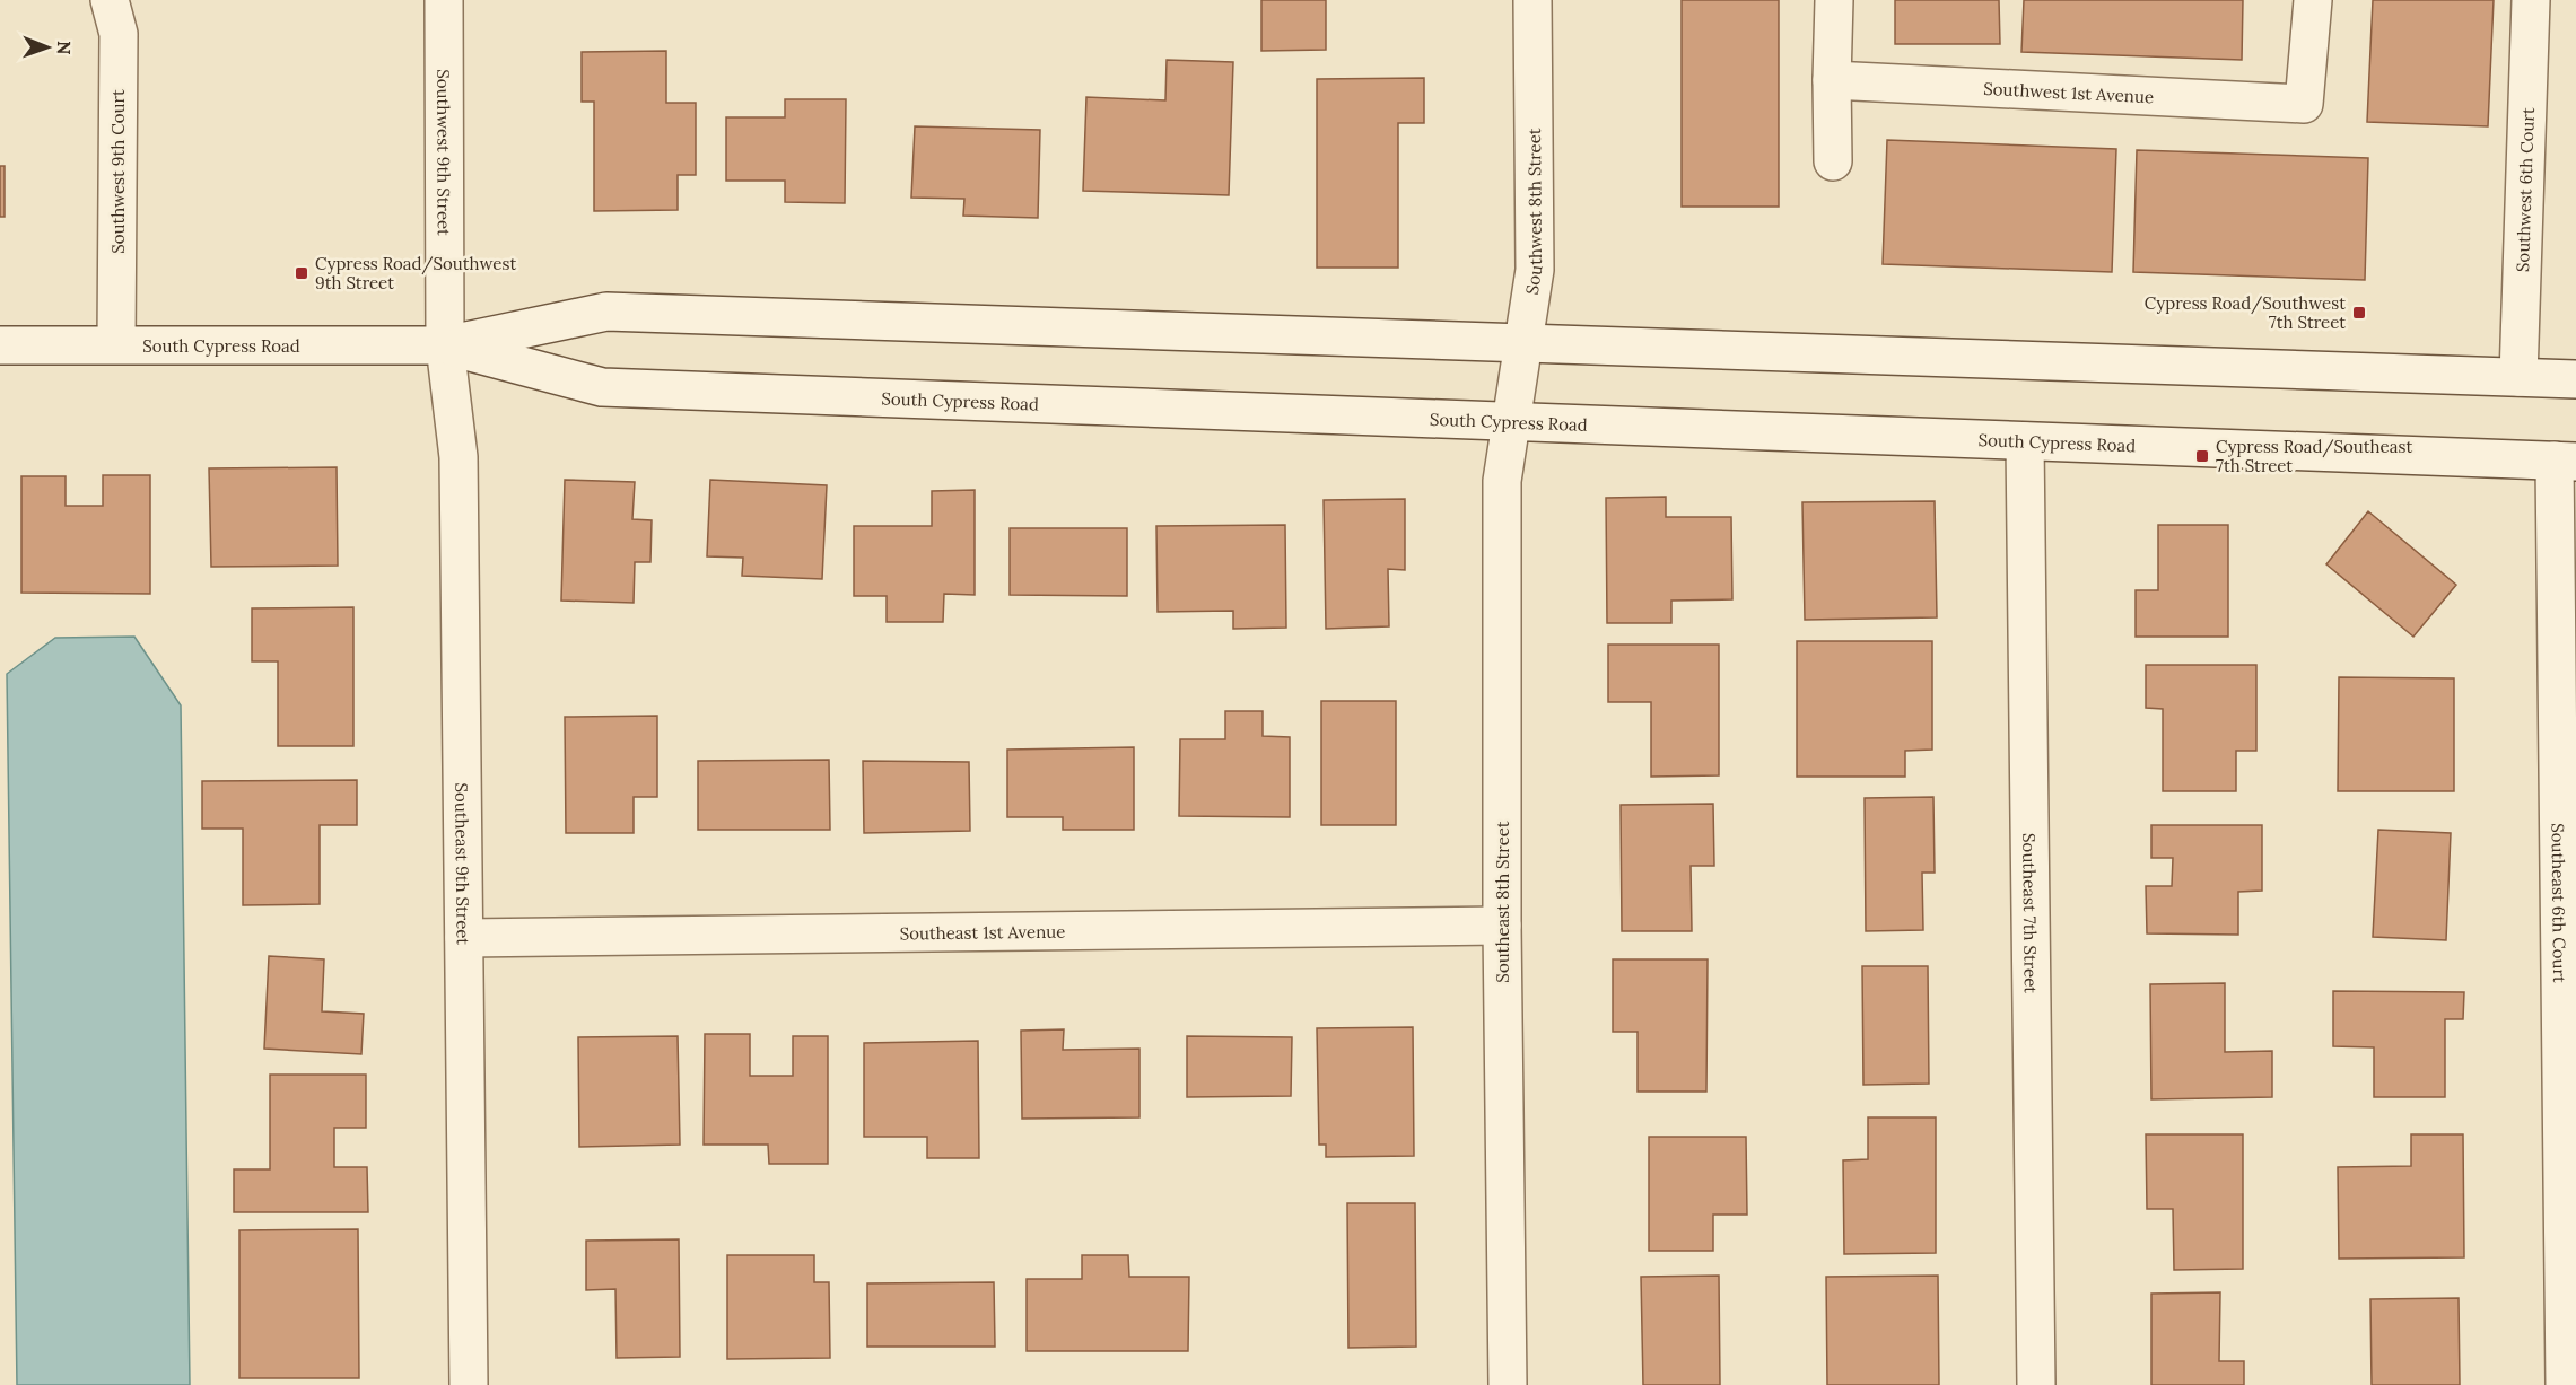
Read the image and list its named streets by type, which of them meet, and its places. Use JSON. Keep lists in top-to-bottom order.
{
  "streets": {
    "street": [
      "Southwest 1st Avenue",
      "Southwest 9th Street",
      "Southwest 9th Court",
      "Southwest 6th Court",
      "Southwest 8th Street",
      "South Cypress Road",
      "Southeast 9th Street",
      "Southeast 8th Street",
      "Southeast 6th Court",
      "Southeast 7th Street",
      "Southeast 1st Avenue"
    ]
  },
  "crossings": [
    ["Southwest 9th Street", "South Cypress Road"],
    ["Southwest 9th Street", "Southeast 9th Street"],
    ["Southwest 9th Court", "South Cypress Road"],
    ["Southwest 6th Court", "South Cypress Road"],
    ["Southwest 8th Street", "South Cypress Road"],
    ["Southwest 8th Street", "Southeast 8th Street"],
    ["South Cypress Road", "Southeast 9th Street"],
    ["South Cypress Road", "Southeast 8th Street"],
    ["South Cypress Road", "Southeast 6th Court"],
    ["South Cypress Road", "Southeast 7th Street"],
    ["Southeast 9th Street", "Southeast 1st Avenue"],
    ["Southeast 8th Street", "Southeast 1st Avenue"]
  ],
  "places": {
    "transit": ["Cypress Road/Southwest 9th Street", "Cypress Road/Southwest 7th Street", "Cypress Road/Southeast 7th Street"]
  },
  "north": "right"
}
